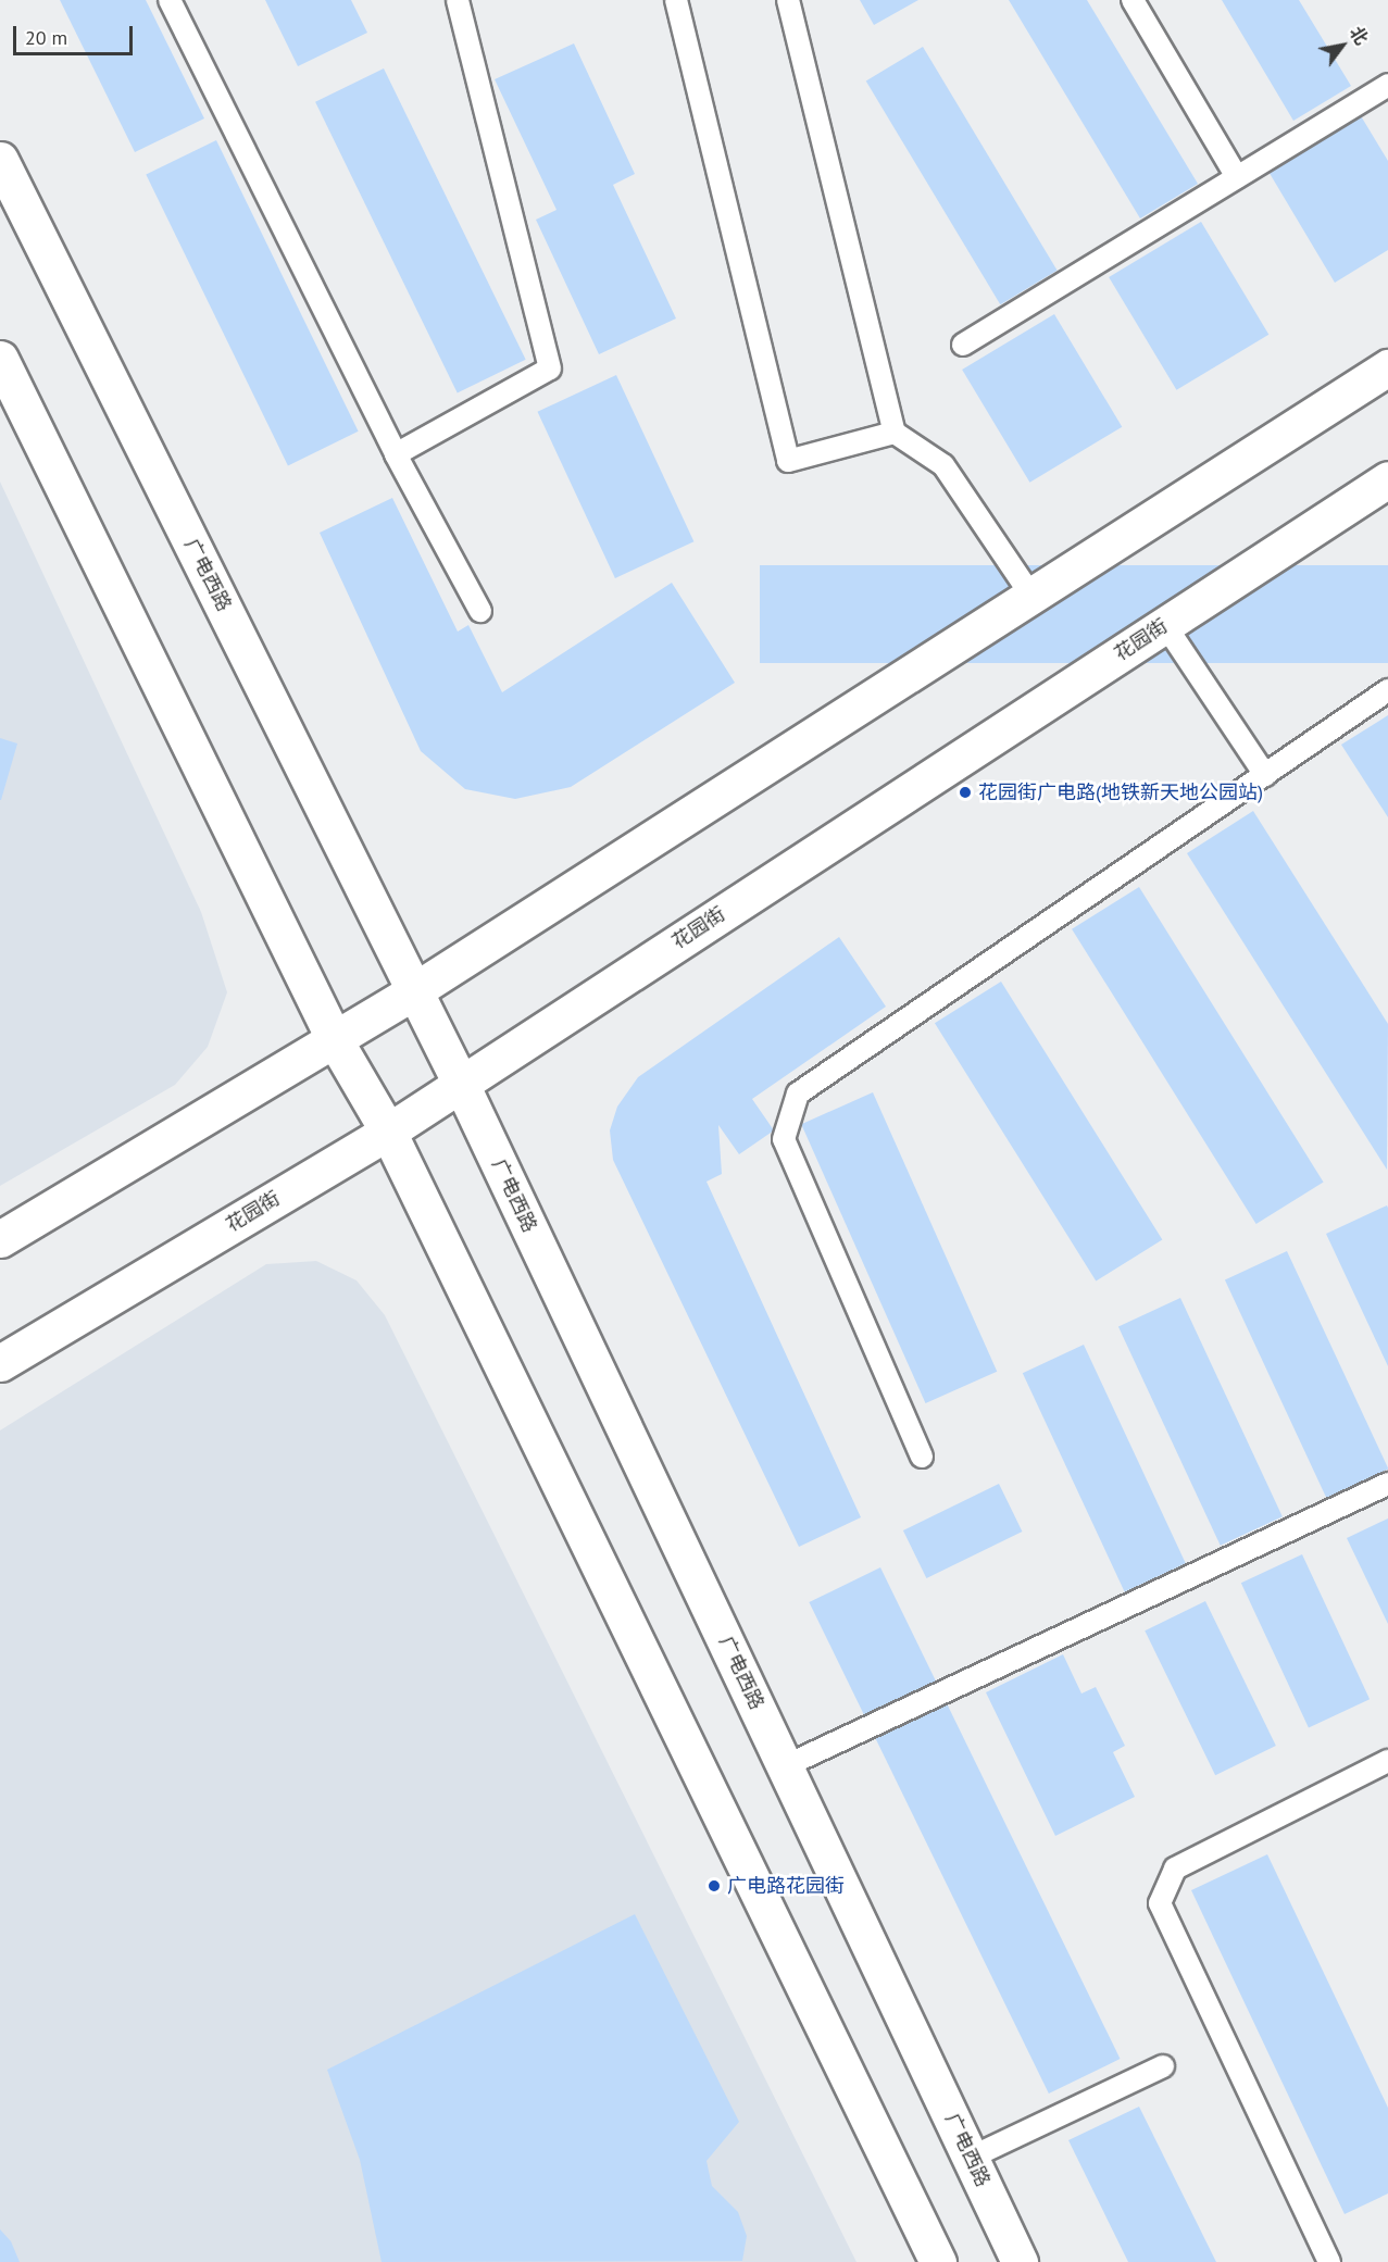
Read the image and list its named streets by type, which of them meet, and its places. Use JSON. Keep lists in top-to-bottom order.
{
  "streets": {
    "main road": ["广电西路", "花园街"]
  },
  "crossings": [
    ["广电西路", "花园街"]
  ],
  "places": ["花园街广电路(地铁新天地公园站)", "广电路花园街"],
  "scale_bar": "20 m",
  "north": "top right"
}
